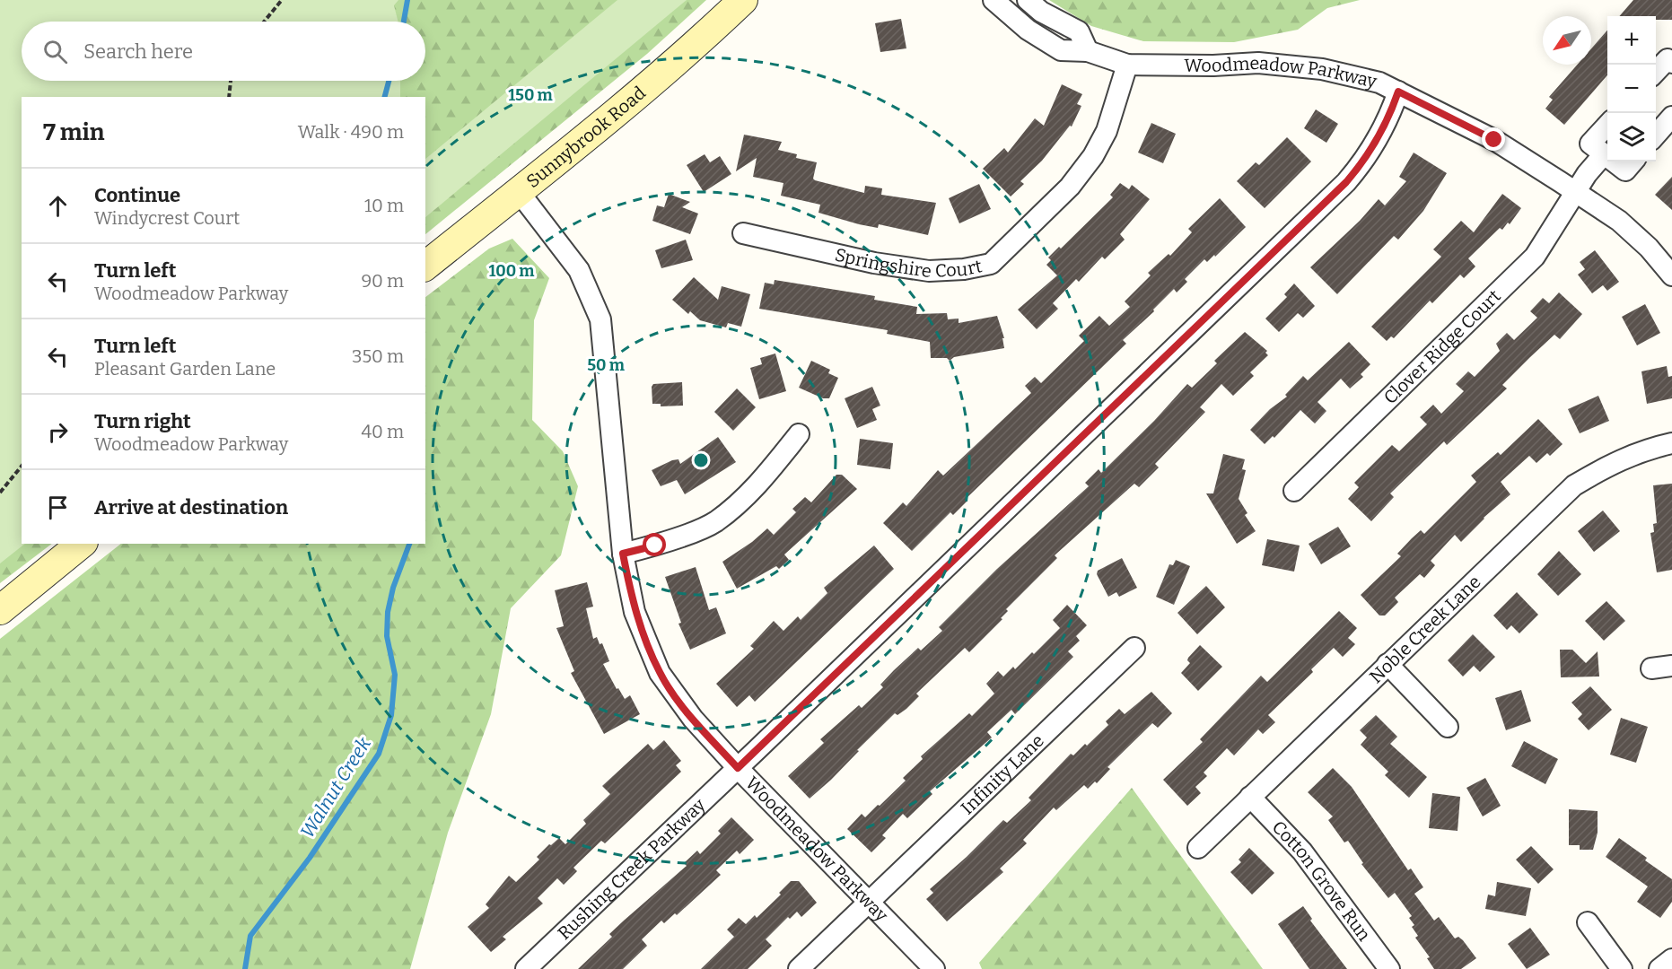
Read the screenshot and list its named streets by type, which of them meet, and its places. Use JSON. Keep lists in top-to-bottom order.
{
  "streets": {
    "main road": ["Sunnybrook Road"],
    "street": [
      "Woodmeadow Parkway",
      "Springshire Court",
      "Clover Ridge Court",
      "Noble Creek Lane",
      "Infinity Lane",
      "Rushing Creek Parkway",
      "Cotton Grove Run"
    ]
  },
  "crossings": [
    ["Woodmeadow Parkway", "Sunnybrook Road"],
    ["Woodmeadow Parkway", "Springshire Court"],
    ["Woodmeadow Parkway", "Clover Ridge Court"],
    ["Woodmeadow Parkway", "Infinity Lane"],
    ["Woodmeadow Parkway", "Rushing Creek Parkway"],
    ["Noble Creek Lane", "Cotton Grove Run"]
  ],
  "water": ["Walnut Creek"],
  "north": "bottom left",
  "page": {
    "map_buttons": ["+", "−"],
    "search": "Search here",
    "heading": ["7 min", "Walk · 490 m"],
    "list": [
      ["Continue", "Windycrest Court", "10 m"],
      ["Turn left", "Woodmeadow Parkway", "90 m"],
      ["Turn left", "Pleasant Garden Lane", "350 m"],
      ["Turn right", "Woodmeadow Parkway", "40 m"],
      "Arrive at destination"
    ]
  },
  "rings": ["150 m", "100 m", "50 m"]
}
